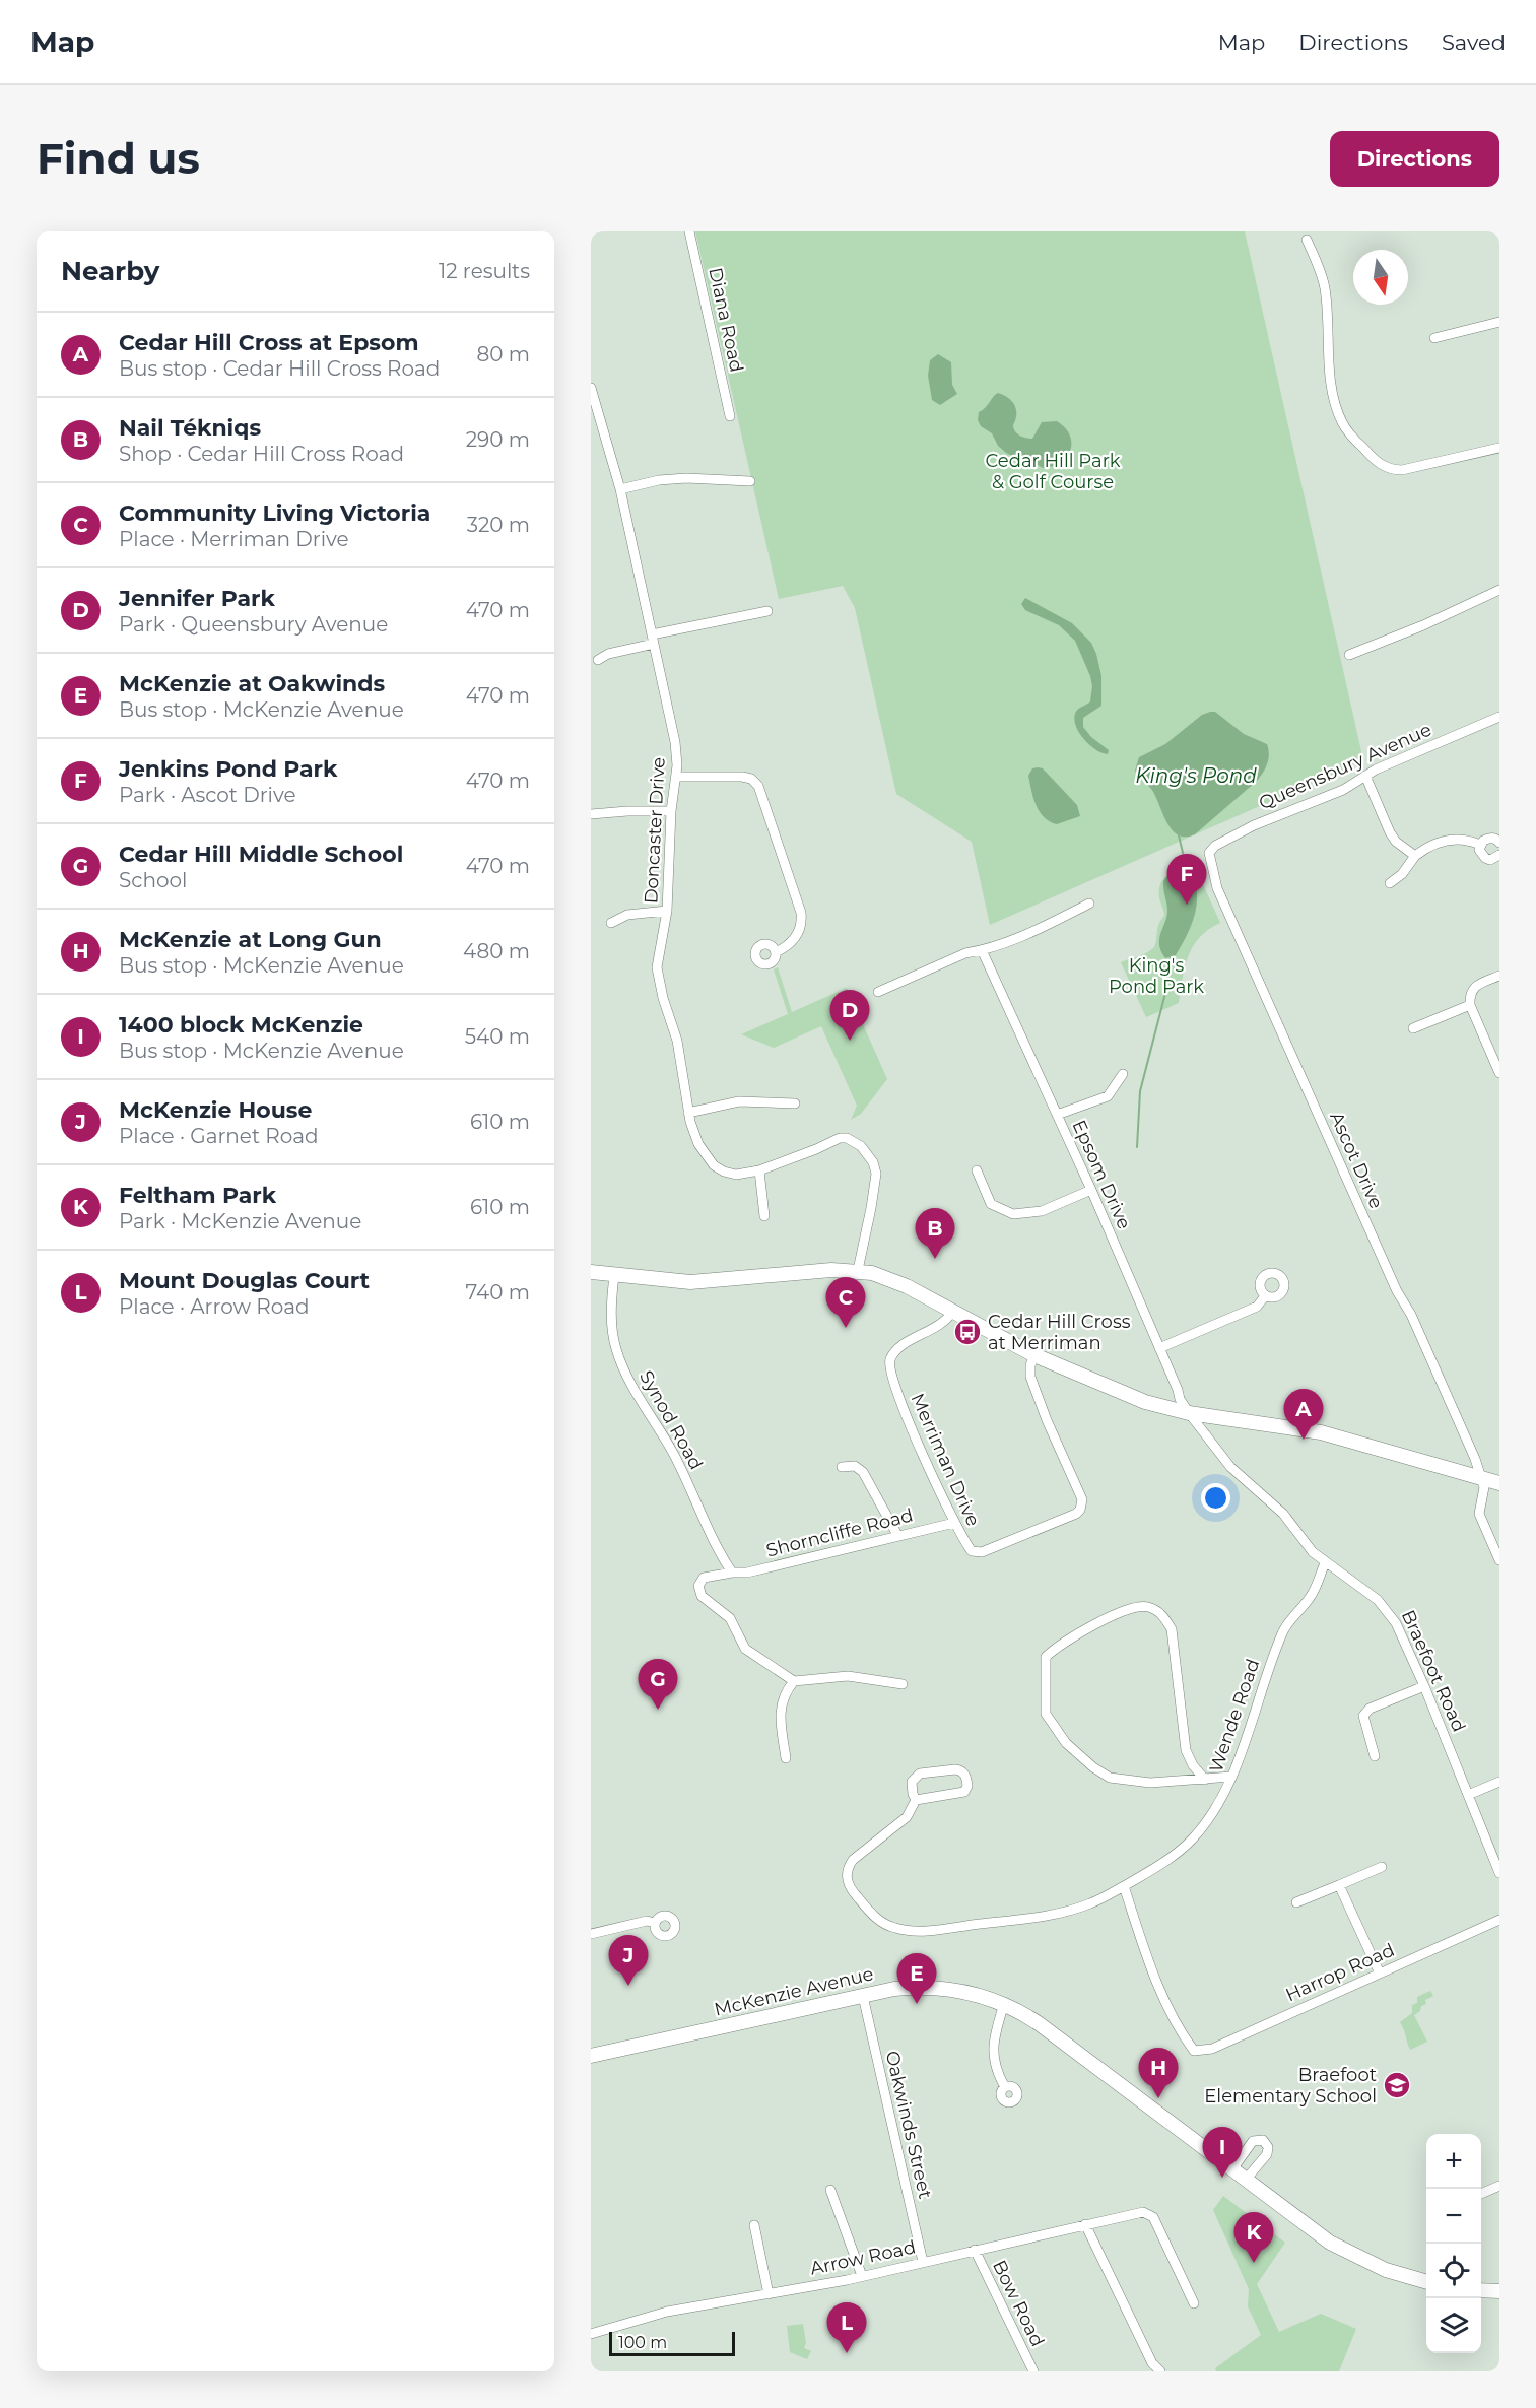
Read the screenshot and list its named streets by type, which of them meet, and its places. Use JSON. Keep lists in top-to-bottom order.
{
  "streets": {
    "main road": ["McKenzie Avenue"],
    "street": [
      "Diana Road",
      "Queensbury Avenue",
      "Doncaster Drive",
      "Ascot Drive",
      "Epsom Drive",
      "Synod Road",
      "Merriman Drive",
      "Shorncliffe Road",
      "Braefoot Road",
      "Wende Road",
      "Harrop Road",
      "Oakwinds Street",
      "Arrow Road",
      "Bow Road"
    ]
  },
  "crossings": [
    ["Queensbury Avenue", "Ascot Drive"],
    ["Epsom Drive", "Braefoot Road"],
    ["Synod Road", "Shorncliffe Road"],
    ["Merriman Drive", "Shorncliffe Road"],
    ["Braefoot Road", "Wende Road"],
    ["Wende Road", "Harrop Road"],
    ["McKenzie Avenue", "Oakwinds Street"],
    ["Oakwinds Street", "Arrow Road"],
    ["Arrow Road", "Bow Road"]
  ],
  "water": ["King's Pond"],
  "parks": ["Cedar Hill Park & Golf Course", "King's Pond Park"],
  "places": {
    "bus stop": ["Cedar Hill Cross at Merriman"],
    "school or university": ["Braefoot Elementary School"]
  },
  "scale_bar": "100 m",
  "north": "bottom",
  "page": {
    "header": "Map",
    "nav": ["Map", "Directions", "Saved"],
    "buttons": "Directions",
    "title": "Find us",
    "heading": ["Nearby", "12 results"],
    "list": [
      {
        "mark": "A",
        "name": "Cedar Hill Cross at Epsom",
        "note": "Bus stop · Cedar Hill Cross Road",
        "value": "80 m"
      },
      {
        "mark": "B",
        "name": "Nail Tékniqs",
        "note": "Shop · Cedar Hill Cross Road",
        "value": "290 m"
      },
      {
        "mark": "C",
        "name": "Community Living Victoria",
        "note": "Place · Merriman Drive",
        "value": "320 m"
      },
      {
        "mark": "D",
        "name": "Jennifer Park",
        "note": "Park · Queensbury Avenue",
        "value": "470 m"
      },
      {
        "mark": "E",
        "name": "McKenzie at Oakwinds",
        "note": "Bus stop · McKenzie Avenue",
        "value": "470 m"
      },
      {
        "mark": "F",
        "name": "Jenkins Pond Park",
        "note": "Park · Ascot Drive",
        "value": "470 m"
      },
      {
        "mark": "G",
        "name": "Cedar Hill Middle School",
        "note": "School",
        "value": "470 m"
      },
      {
        "mark": "H",
        "name": "McKenzie at Long Gun",
        "note": "Bus stop · McKenzie Avenue",
        "value": "480 m"
      },
      {
        "mark": "I",
        "name": "1400 block McKenzie",
        "note": "Bus stop · McKenzie Avenue",
        "value": "540 m"
      },
      {
        "mark": "J",
        "name": "McKenzie House",
        "note": "Place · Garnet Road",
        "value": "610 m"
      },
      {
        "mark": "K",
        "name": "Feltham Park",
        "note": "Park · McKenzie Avenue",
        "value": "610 m"
      },
      {
        "mark": "L",
        "name": "Mount Douglas Court",
        "note": "Place · Arrow Road",
        "value": "740 m"
      }
    ],
    "pins": [
      "F",
      "D",
      "B",
      "C",
      "A",
      "G",
      "J",
      "E",
      "H",
      "I",
      "K",
      "L"
    ],
    "map_buttons": ["+", "−"],
    "scale": "100 m"
  }
}
